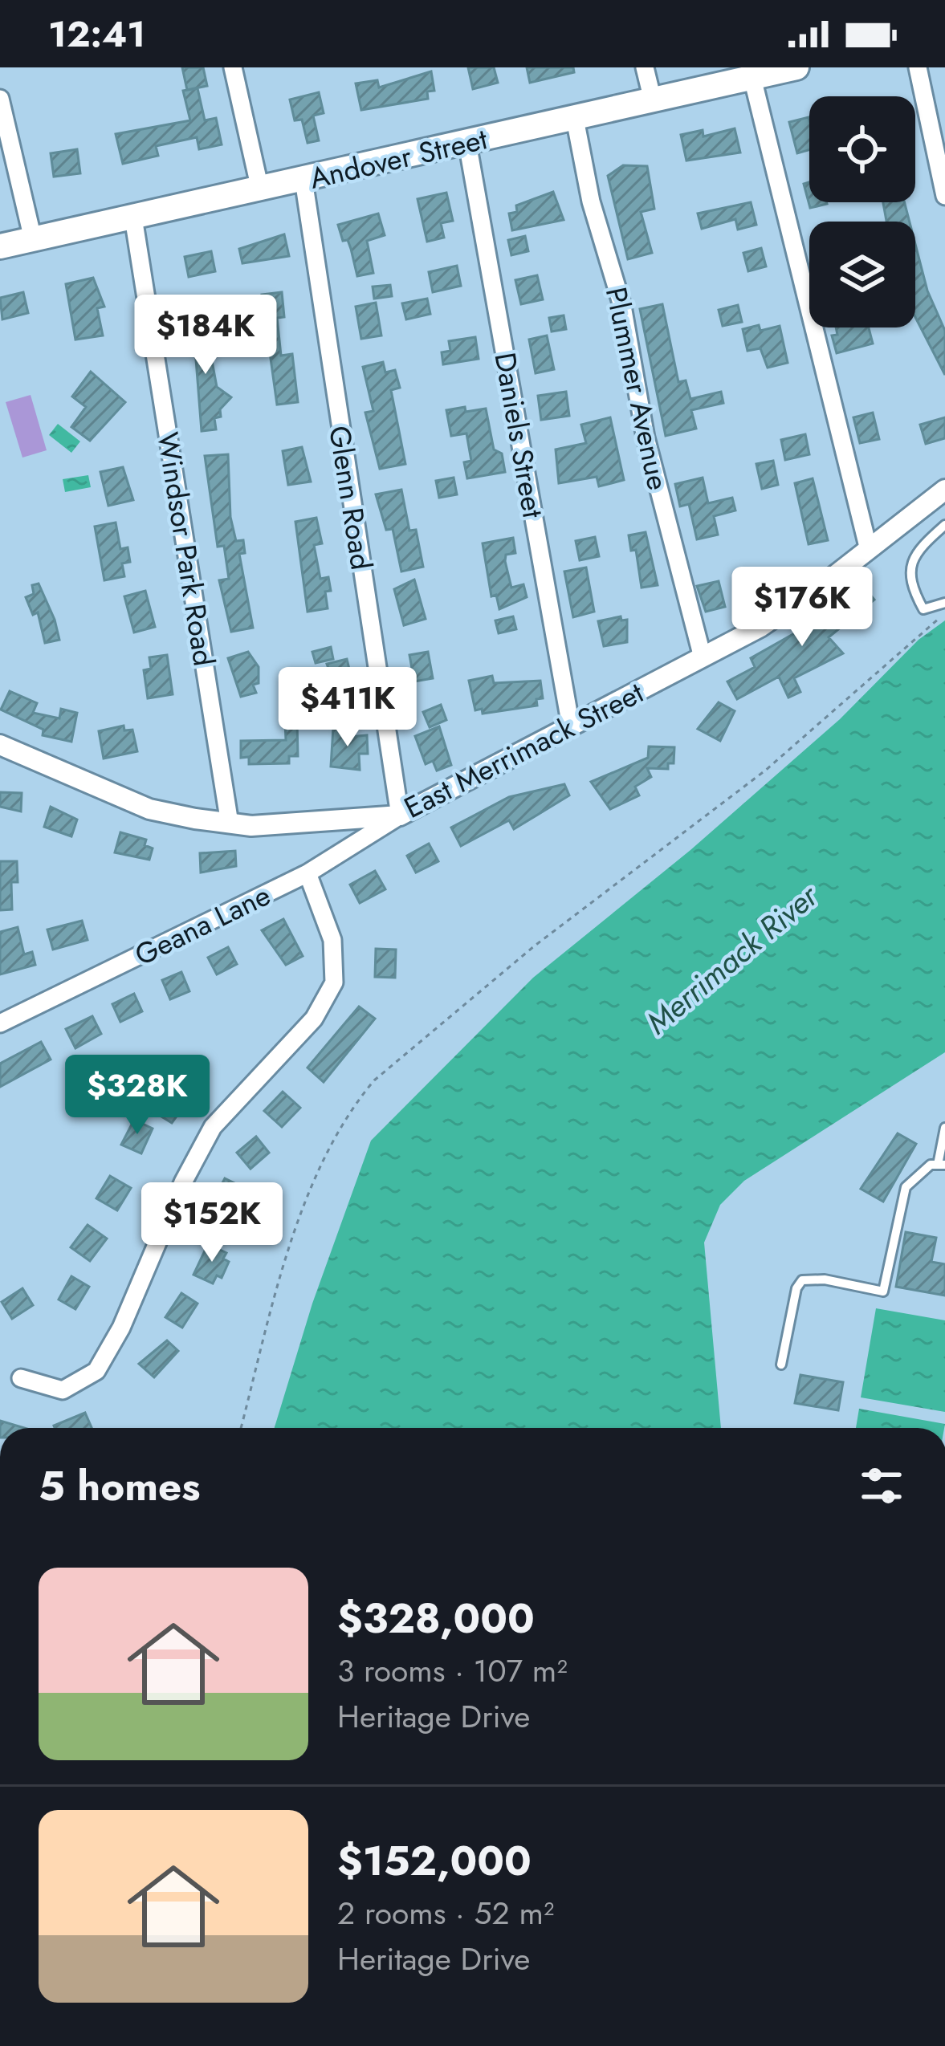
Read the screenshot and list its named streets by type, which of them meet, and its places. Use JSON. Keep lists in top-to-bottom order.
{
  "streets": {
    "main road": ["Andover Street"],
    "street": [
      "Plummer Avenue",
      "Daniels Street",
      "Glenn Road",
      "Windsor Park Road",
      "East Merrimack Street",
      "Geana Lane"
    ]
  },
  "crossings": [
    ["Andover Street", "Plummer Avenue"],
    ["Andover Street", "Daniels Street"],
    ["Andover Street", "Glenn Road"],
    ["Andover Street", "Windsor Park Road"],
    ["Plummer Avenue", "East Merrimack Street"],
    ["Daniels Street", "East Merrimack Street"],
    ["Glenn Road", "East Merrimack Street"],
    ["Glenn Road", "Geana Lane"],
    ["Windsor Park Road", "East Merrimack Street"],
    ["East Merrimack Street", "Geana Lane"]
  ],
  "water": ["Merrimack River"],
  "page": {
    "status": "12:41",
    "price": [
      "$184K",
      "$176K",
      "$411K",
      "$328K",
      "$152K"
    ],
    "heading": "5 homes",
    "list": [
      {
        "name": "$328,000",
        "note": "3 rooms · 107 m² · Heritage Drive"
      },
      {
        "name": "$152,000",
        "note": "2 rooms · 52 m² · Heritage Drive"
      }
    ]
  }
}
